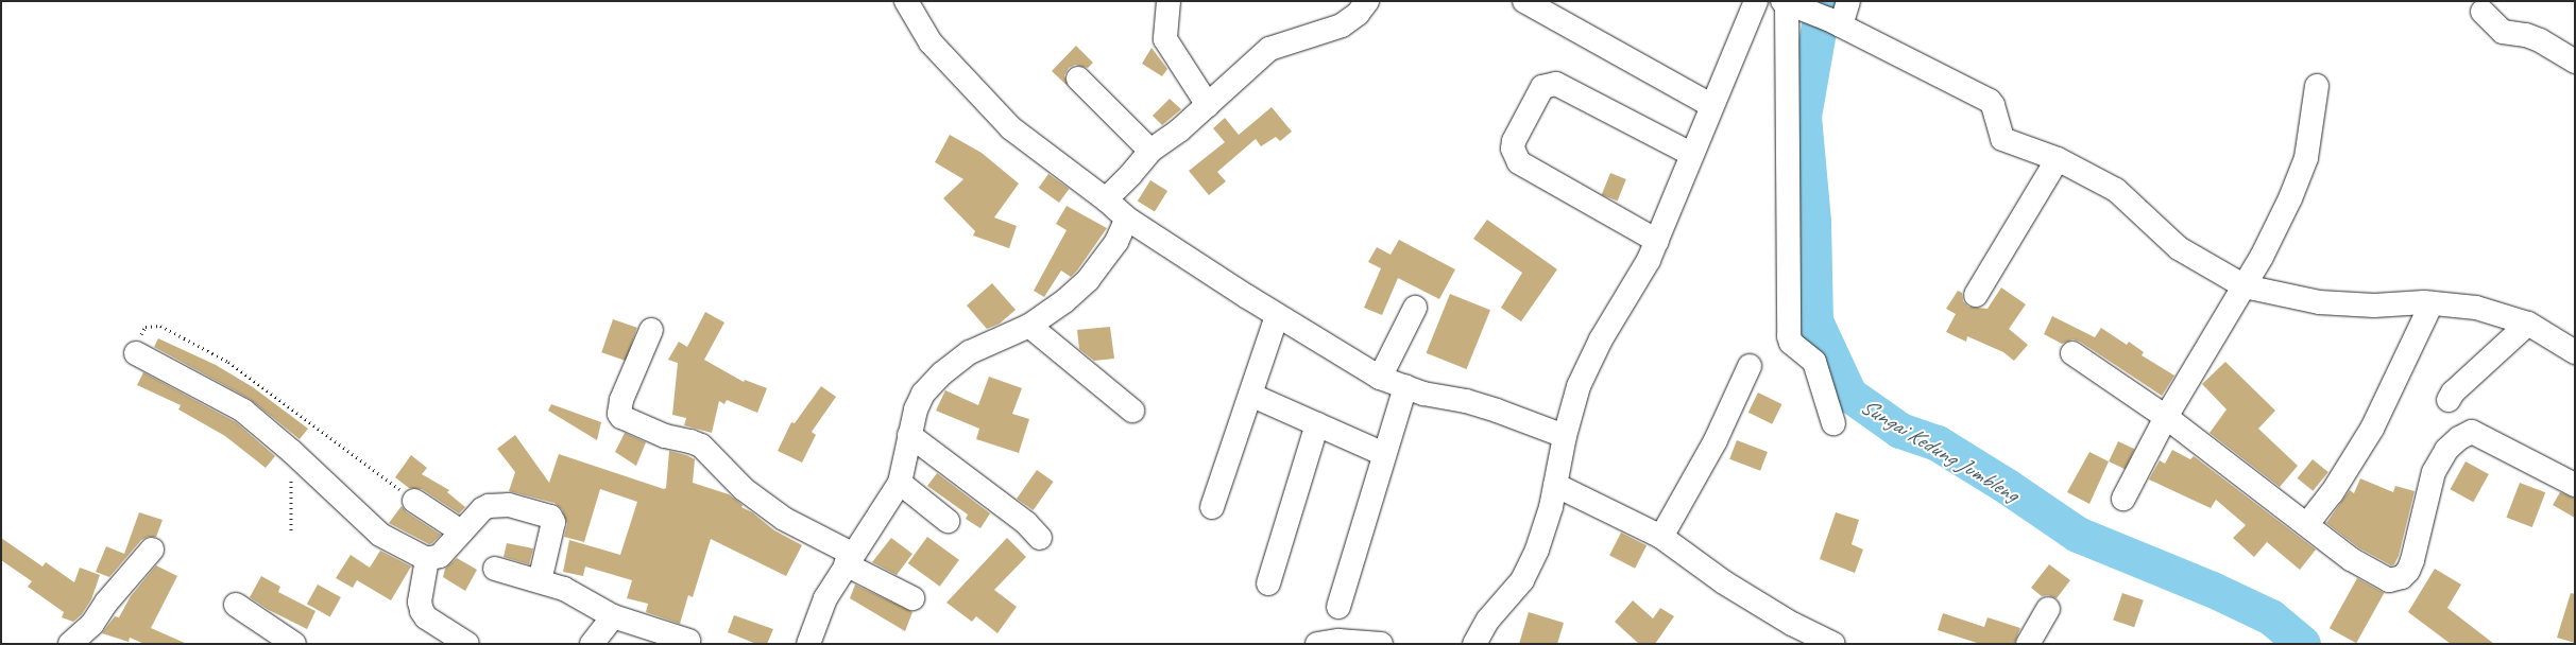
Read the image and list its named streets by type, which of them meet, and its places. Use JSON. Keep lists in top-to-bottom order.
{
  "water": ["Sungai Kedung Jumbleng"]
}
